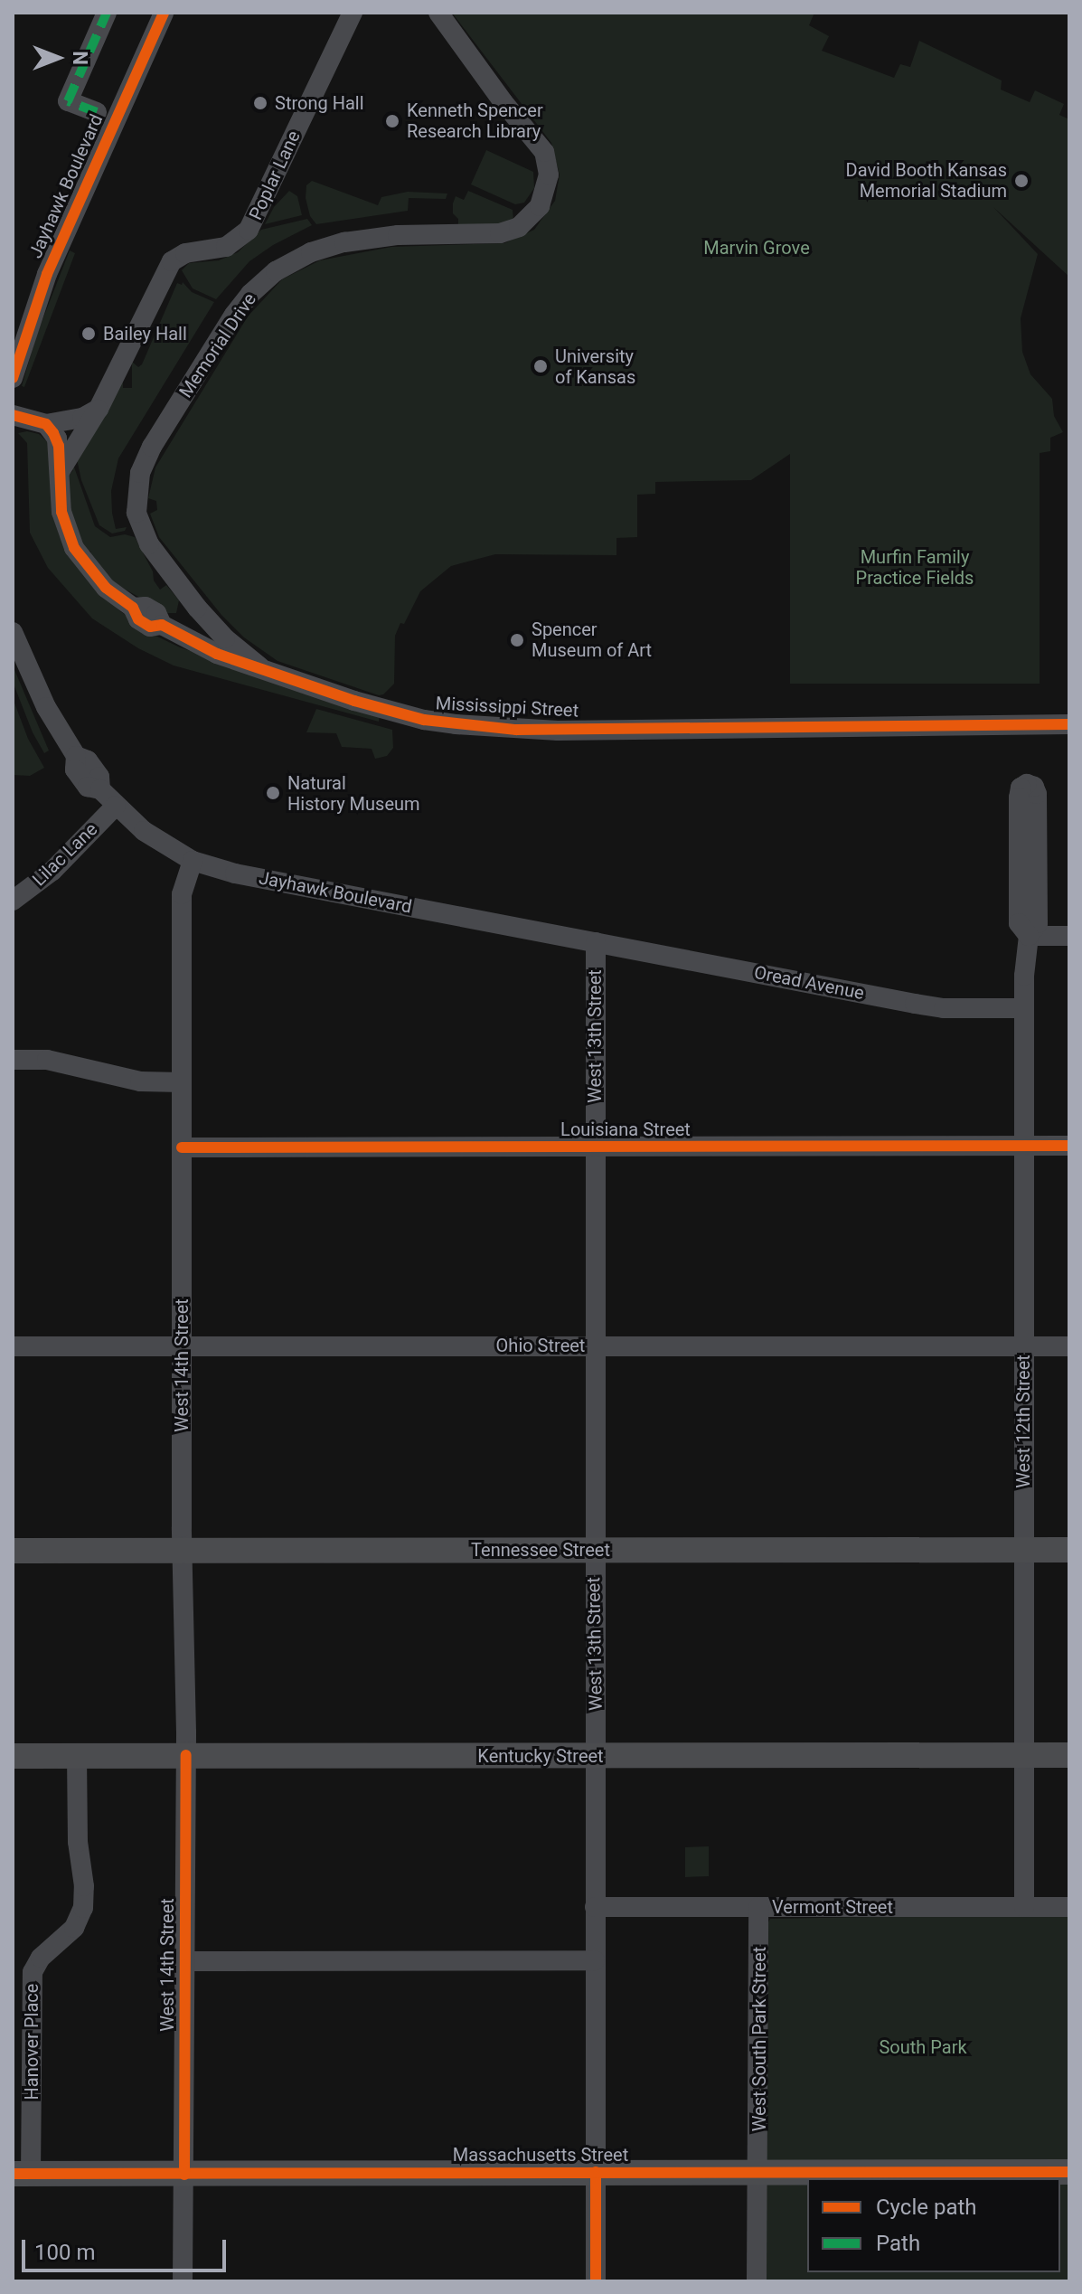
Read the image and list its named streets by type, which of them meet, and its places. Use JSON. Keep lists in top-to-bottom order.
{
  "streets": {
    "main road": ["Tennessee Street", "Kentucky Street", "Massachusetts Street"],
    "street": [
      "Poplar Lane",
      "Jayhawk Boulevard",
      "Memorial Drive",
      "Mississippi Street",
      "Lilac Lane",
      "Oread Avenue",
      "West 13th Street",
      "Louisiana Street",
      "Ohio Street",
      "West 14th Street",
      "West 12th Street",
      "Vermont Street",
      "West South Park Street",
      "Hanover Place"
    ]
  },
  "crossings": [
    ["Poplar Lane", "Mississippi Street"],
    ["Jayhawk Boulevard", "Lilac Lane"],
    ["Jayhawk Boulevard", "Oread Avenue"],
    ["Jayhawk Boulevard", "West 13th Street"],
    ["Jayhawk Boulevard", "West 14th Street"],
    ["Memorial Drive", "Mississippi Street"],
    ["Oread Avenue", "West 13th Street"],
    ["Oread Avenue", "West 12th Street"],
    ["West 13th Street", "Louisiana Street"],
    ["West 13th Street", "Ohio Street"],
    ["West 13th Street", "Tennessee Street"],
    ["West 13th Street", "Kentucky Street"],
    ["West 13th Street", "Vermont Street"],
    ["West 13th Street", "Massachusetts Street"],
    ["Louisiana Street", "West 14th Street"],
    ["Louisiana Street", "West 12th Street"],
    ["Ohio Street", "West 14th Street"],
    ["Ohio Street", "West 12th Street"],
    ["West 14th Street", "Tennessee Street"],
    ["West 14th Street", "Kentucky Street"],
    ["West 14th Street", "Massachusetts Street"],
    ["West 12th Street", "Tennessee Street"],
    ["West 12th Street", "Kentucky Street"],
    ["West 12th Street", "Vermont Street"],
    ["Kentucky Street", "Hanover Place"],
    ["Vermont Street", "West South Park Street"],
    ["West South Park Street", "Massachusetts Street"],
    ["Hanover Place", "Massachusetts Street"]
  ],
  "parks": ["Marvin Grove", "Murfin Family Practice Fields", "South Park"],
  "places": [
    "Strong Hall",
    "Kenneth Spencer Research Library",
    "David Booth Kansas Memorial Stadium",
    "Bailey Hall",
    "University of Kansas",
    "Spencer Museum of Art",
    "Natural History Museum"
  ],
  "legend": ["Cycle path", "Path"],
  "scale_bar": "100 m",
  "north": "right"
}
